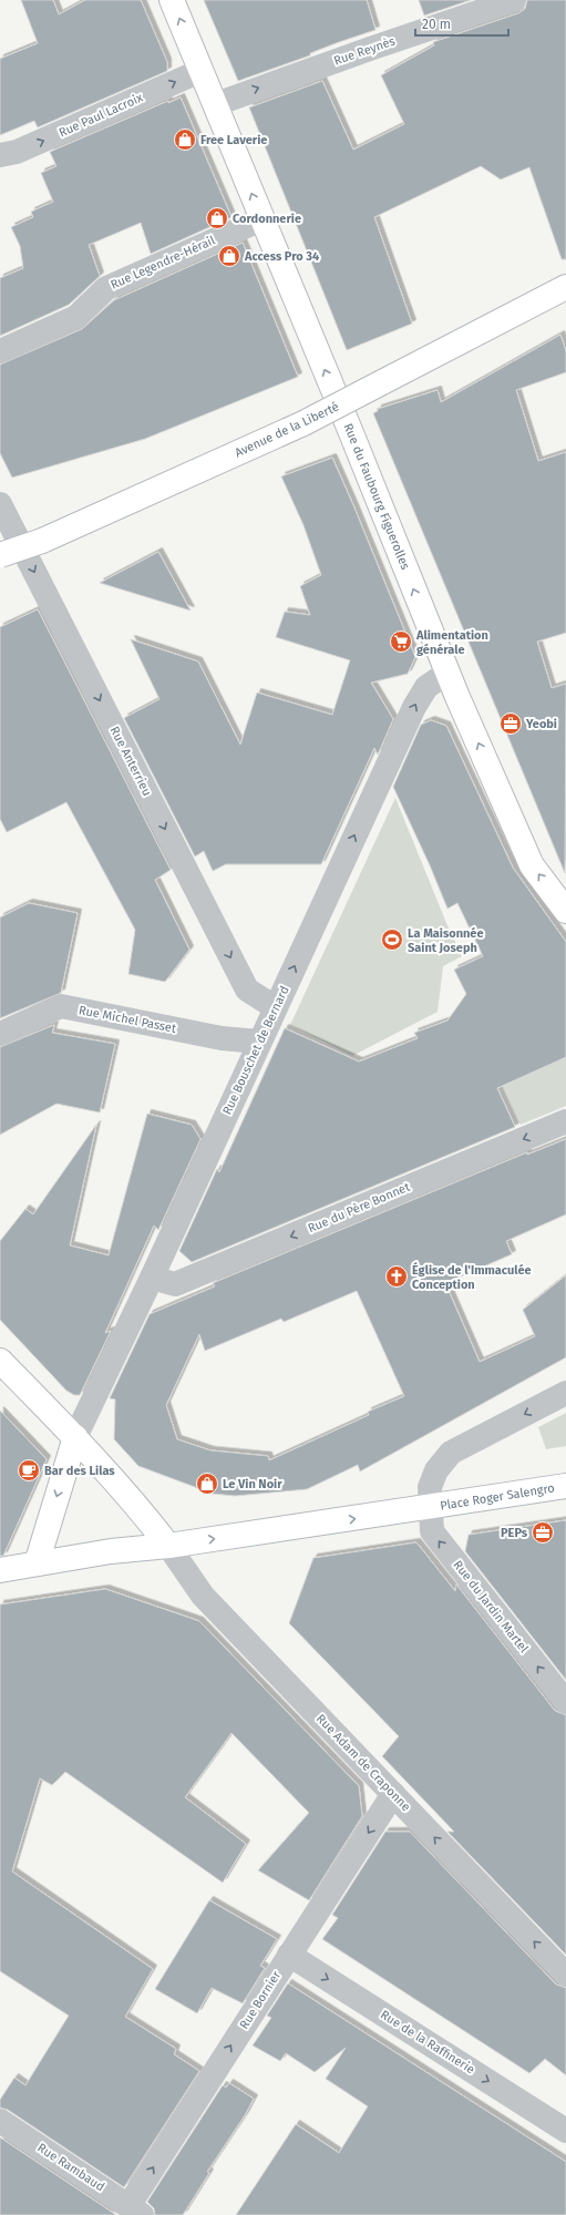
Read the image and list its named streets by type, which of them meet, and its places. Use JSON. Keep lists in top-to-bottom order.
{
  "streets": {
    "street": [
      "Rue Reynès",
      "Rue Paul Lacroix",
      "Rue Legendre-Hérail",
      "Avenue de la Liberté",
      "Rue du Faubourg Figuerolles",
      "Rue Anterrieu",
      "Rue Michel Passet",
      "Rue Bouschet de Bernard",
      "Rue du Père Bonnet",
      "Place Roger Salengro",
      "Rue du Jardin Martel",
      "Rue Adam de Craponne",
      "Rue Bornier",
      "Rue de la Raffinerie",
      "Rue Rambaud"
    ]
  },
  "crossings": [
    ["Rue Reynès", "Rue du Faubourg Figuerolles"],
    ["Rue Paul Lacroix", "Rue du Faubourg Figuerolles"],
    ["Rue Legendre-Hérail", "Rue du Faubourg Figuerolles"],
    ["Rue du Faubourg Figuerolles", "Rue Bouschet de Bernard"],
    ["Rue Anterrieu", "Rue Bouschet de Bernard"],
    ["Rue Michel Passet", "Rue Bouschet de Bernard"],
    ["Rue Bouschet de Bernard", "Rue du Père Bonnet"],
    ["Place Roger Salengro", "Rue du Jardin Martel"],
    ["Place Roger Salengro", "Rue Adam de Craponne"],
    ["Rue Adam de Craponne", "Rue Bornier"],
    ["Rue Bornier", "Rue de la Raffinerie"],
    ["Rue Bornier", "Rue Rambaud"]
  ],
  "one_way": [
    "Rue Reynès",
    "Rue Paul Lacroix",
    "Rue du Faubourg Figuerolles",
    "Rue Anterrieu",
    "Rue Bouschet de Bernard",
    "Rue du Père Bonnet",
    "Rue du Jardin Martel",
    "Rue Adam de Craponne",
    "Rue de la Raffinerie"
  ],
  "places": {
    "shop": [
      "Free Laverie",
      "Cordonnerie",
      "Access Pro 34",
      "Le Vin Noir"
    ],
    "supermarket": ["Alimentation générale"],
    "office": ["Yeobi", "PEPs"],
    "sports": ["La Maisonnée Saint Joseph"],
    "church": ["Église de l'Immaculée Conception"],
    "cafe": ["Bar des Lilas"]
  },
  "scale_bar": "20 m"
}
